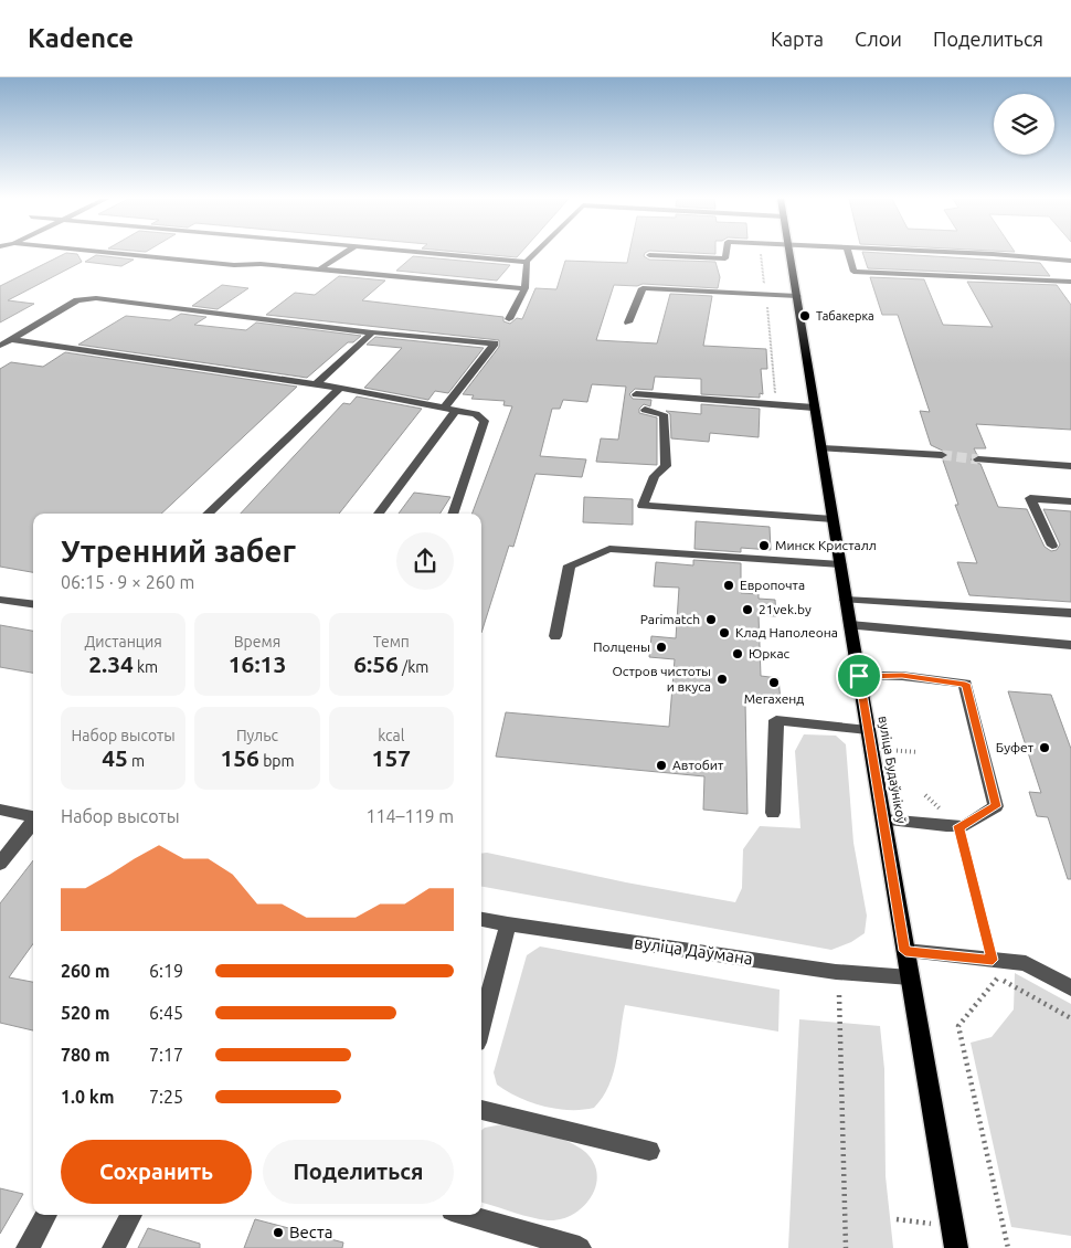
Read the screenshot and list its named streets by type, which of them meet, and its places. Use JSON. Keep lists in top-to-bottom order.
{
  "streets": {
    "main road": ["вуліца Будаўнікоў"],
    "street": ["вуліца Даўмана"]
  },
  "crossings": [
    ["вуліца Будаўнікоў", "вуліца Даўмана"]
  ],
  "places": [
    "Табакерка",
    "Минск Кристалл",
    "Европочта",
    "21vek.by",
    "Parimatch",
    "Клад Наполеона",
    "Полцены",
    "Юркас",
    "Остров чистоты и вкуса",
    "Мегахенд",
    "Буфет",
    "Автобит",
    "Веста"
  ],
  "page": {
    "header": "Kadence",
    "nav": ["Карта", "Слои", "Поделиться"],
    "heading": ["Утренний забег", "06:15 · 9 × 260 m"],
    "stats": [
      ["Дистанция", "2.34 km"],
      ["Время", "16:13"],
      ["Темп", "6:56 /km"],
      ["Набор высоты", "45 m"],
      ["Пульс", "156 bpm"],
      ["kcal", "157"]
    ],
    "chart": ["Набор высоты", "114–119 m"],
    "list": [
      {
        "name": "260 m",
        "note": "6:19"
      },
      {
        "name": "520 m",
        "note": "6:45"
      },
      {
        "name": "780 m",
        "note": "7:17"
      },
      {
        "name": "1.0 km",
        "note": "7:25"
      }
    ],
    "buttons": ["Сохранить", "Поделиться"]
  }
}
